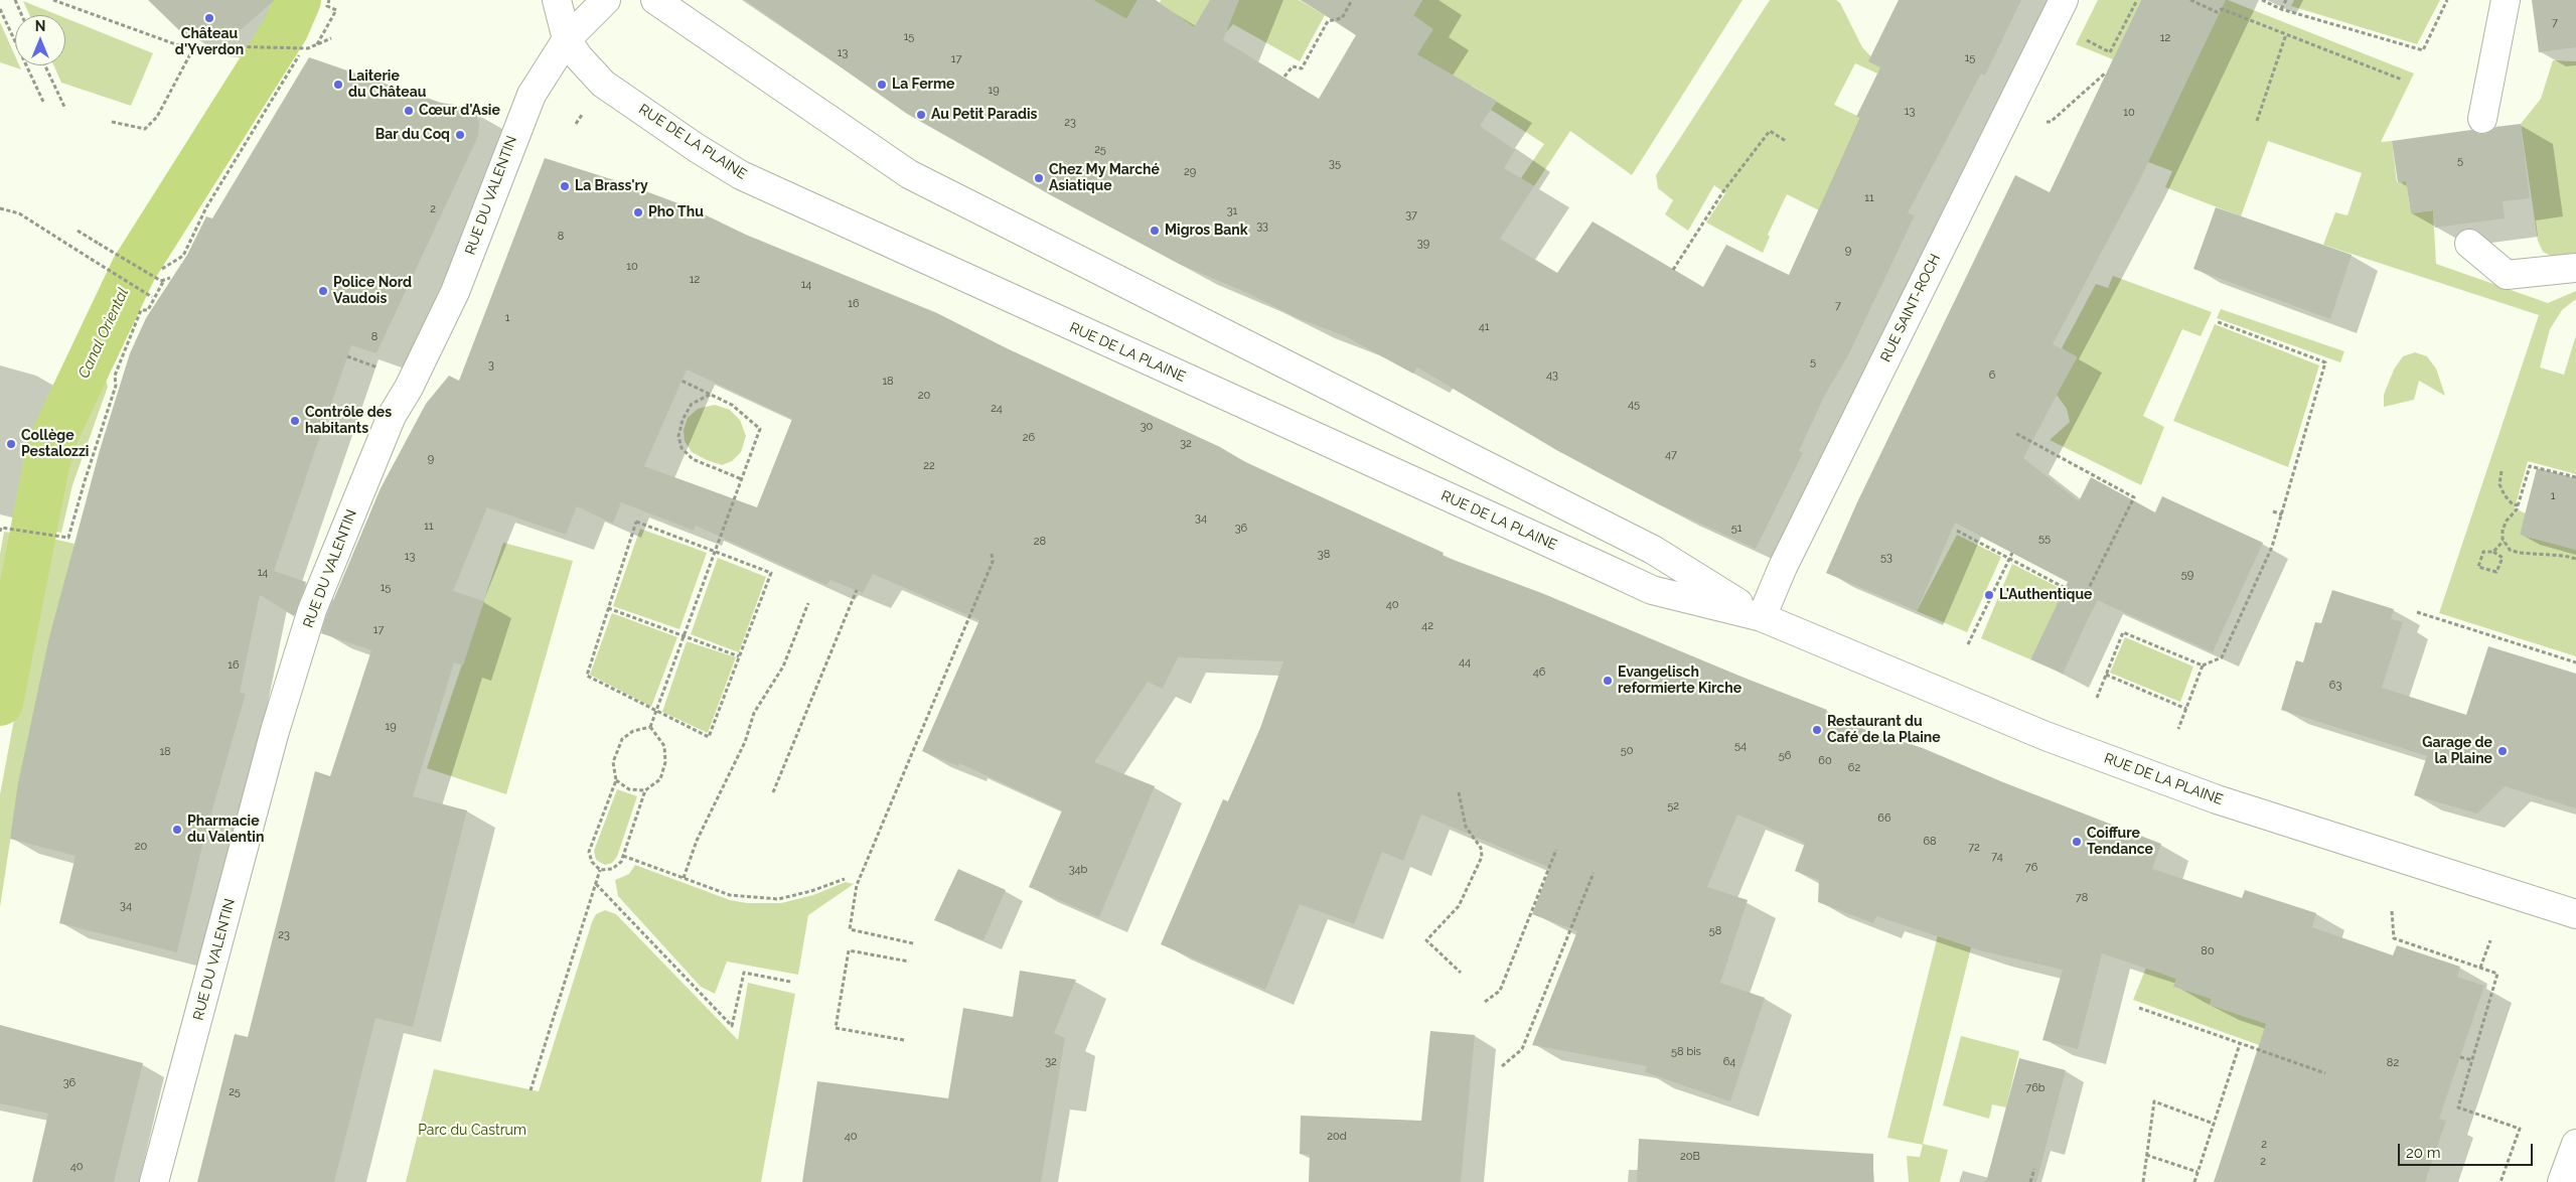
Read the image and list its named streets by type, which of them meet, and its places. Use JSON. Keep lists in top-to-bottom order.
{
  "streets": {
    "street": ["RUE DE LA PLAINE", "RUE DU VALENTIN", "RUE SAINT-ROCH"]
  },
  "crossings": [
    ["RUE DE LA PLAINE", "RUE DU VALENTIN"],
    ["RUE DE LA PLAINE", "RUE SAINT-ROCH"]
  ],
  "water": ["Canal Oriental"],
  "parks": ["Parc du Castrum"],
  "places": [
    "Château d'Yverdon",
    "Laiterie du Château",
    "La Ferme",
    "Cœur d'Asie",
    "Au Petit Paradis",
    "Bar du Coq",
    "Chez My Marché Asiatique",
    "La Brass'ry",
    "Pho Thu",
    "Migros Bank",
    "Police Nord Vaudois",
    "Contrôle des habitants",
    "Collège Pestalozzi",
    "L'Authentique",
    "Evangelisch reformierte Kirche",
    "Restaurant du Café de la Plaine",
    "Garage de la Plaine",
    "Pharmacie du Valentin",
    "Coiffure Tendance"
  ],
  "house_numbers": [
    "7",
    "15",
    "12",
    "13",
    "15",
    "17",
    "19",
    "13",
    "10",
    "23",
    "25",
    "5",
    "35",
    "29",
    "11",
    "2",
    "31",
    "37",
    "33",
    "8",
    "39",
    "9",
    "10",
    "12",
    "14",
    "16",
    "7",
    "1",
    "41",
    "8",
    "5",
    "3",
    "43",
    "6",
    "18",
    "20",
    "45",
    "24",
    "30",
    "26",
    "32",
    "47",
    "9",
    "22",
    "1",
    "34",
    "11",
    "36",
    "51",
    "55",
    "28",
    "38",
    "13",
    "53",
    "14",
    "59",
    "15",
    "40",
    "42",
    "17",
    "44",
    "16",
    "46",
    "63",
    "19",
    "54",
    "50",
    "18",
    "56",
    "60",
    "62",
    "52",
    "66",
    "68",
    "20",
    "72",
    "74",
    "76",
    "34b",
    "78",
    "34",
    "58",
    "23",
    "80",
    "58 bis",
    "32",
    "64",
    "82",
    "36",
    "76b",
    "25",
    "40",
    "20d",
    "2",
    "20B",
    "2",
    "40"
  ],
  "scale_bar": "20 m",
  "north": "top"
}
